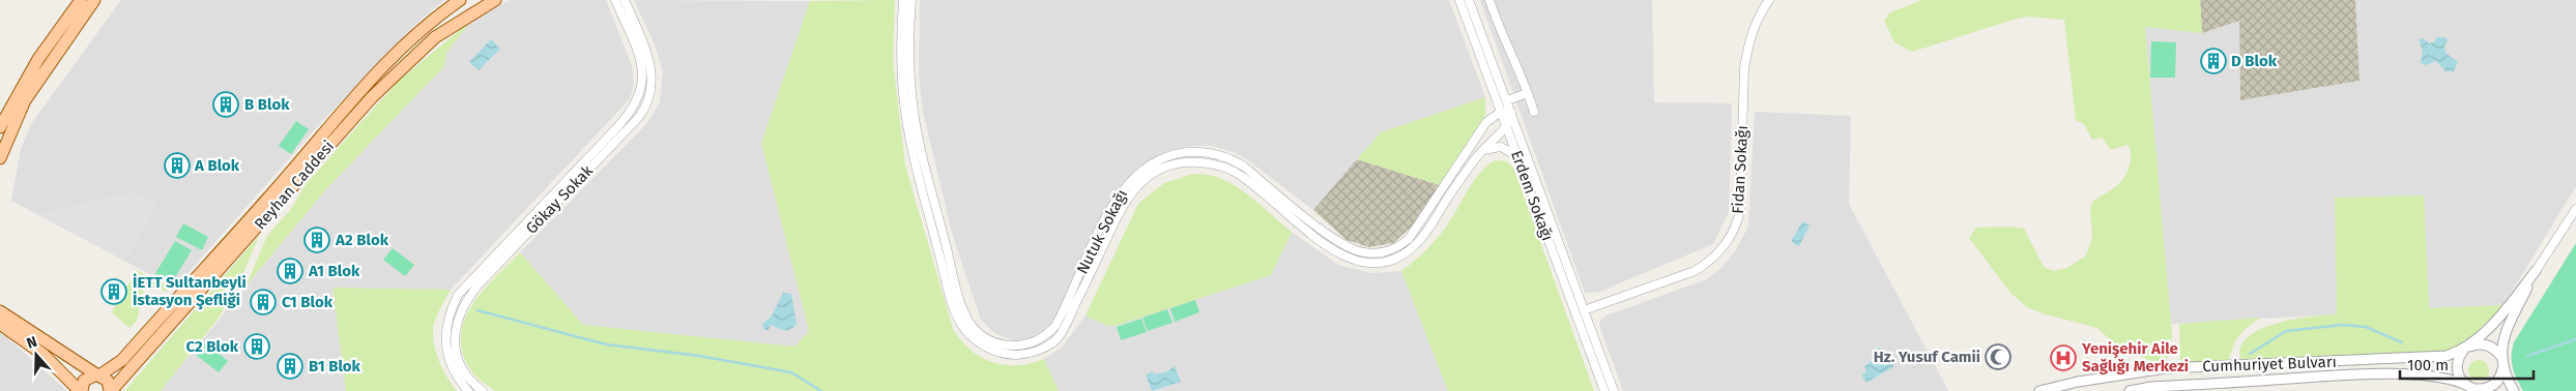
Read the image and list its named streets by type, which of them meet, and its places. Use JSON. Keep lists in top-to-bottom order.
{
  "streets": {
    "main road": ["Reyhan Caddesi"],
    "street": [
      "Fidan Sokağı",
      "Erdem Sokağı",
      "Gökay Sokak",
      "Nutuk Sokağı",
      "Cumhuriyet Bulvarı"
    ]
  },
  "crossings": [
    ["Fidan Sokağı", "Erdem Sokağı"],
    ["Erdem Sokağı", "Nutuk Sokağı"]
  ],
  "places": {
    "building": [
      "D Blok",
      "B Blok",
      "A Blok",
      "A2 Blok",
      "A1 Blok",
      "İETT Sultanbeyli İstasyon Şefliği",
      "C1 Blok",
      "C2 Blok",
      "B1 Blok"
    ],
    "mosque": ["Hz. Yusuf Camii"],
    "hospital": ["Yenişehir Aile Sağlığı Merkezi"]
  },
  "scale_bar": "100 m",
  "north": "top"
}
